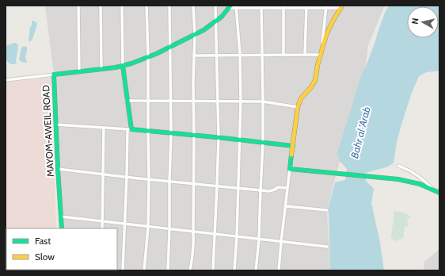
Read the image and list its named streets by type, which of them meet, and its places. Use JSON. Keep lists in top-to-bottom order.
{
  "streets": {
    "main road": ["MAYOM-AWEIL ROAD"]
  },
  "water": ["Bahr al 'Arab"],
  "legend": ["Fast", "Slow"],
  "north": "left"
}
